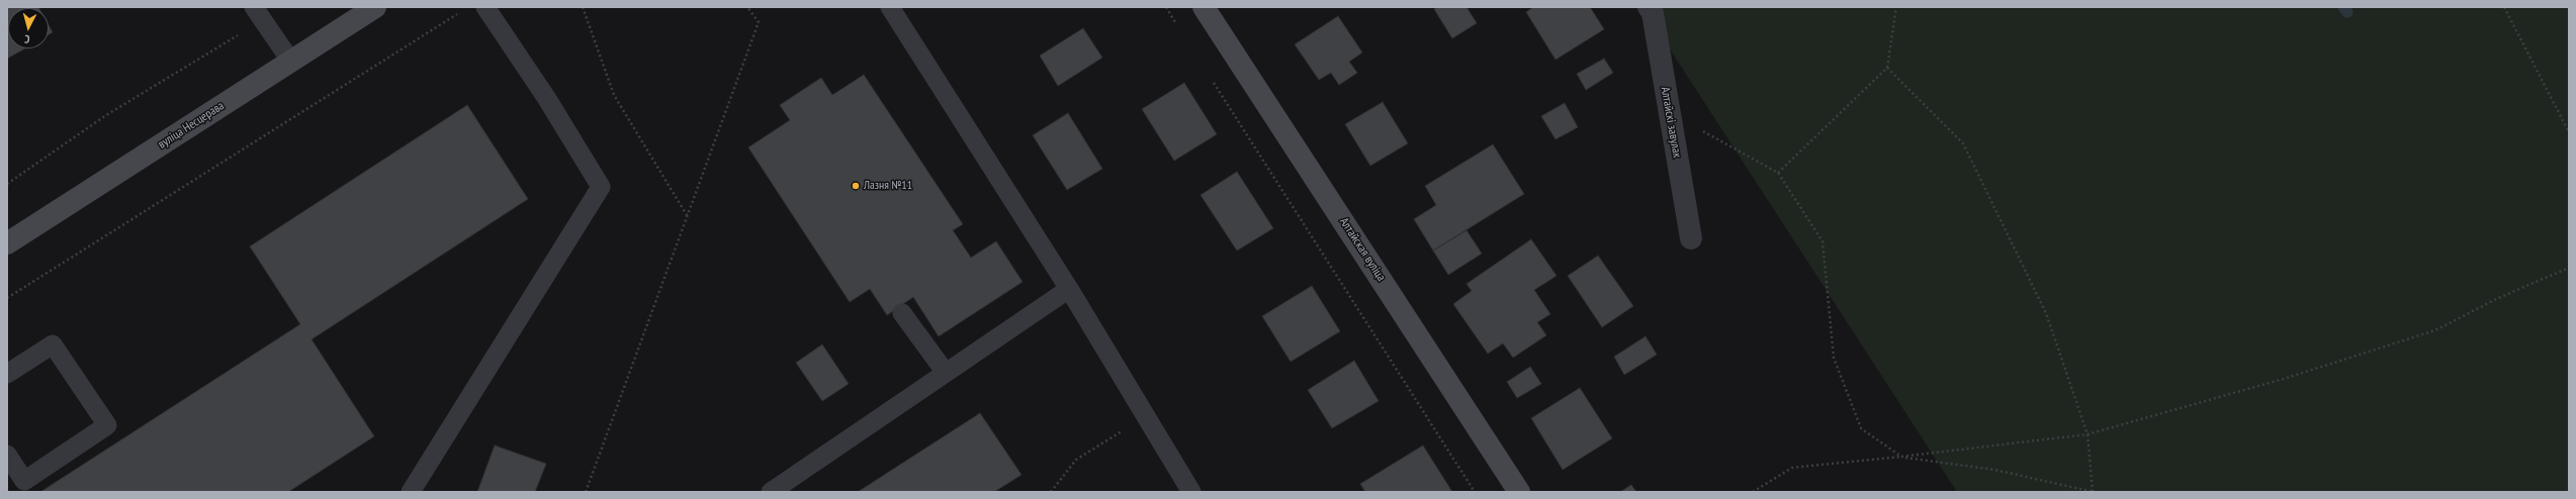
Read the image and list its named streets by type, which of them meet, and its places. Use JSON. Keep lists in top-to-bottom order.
{
  "streets": {
    "main road": ["вуліца Несцерава", "Алтайская вуліца"],
    "street": ["Алтайскі завулак"]
  },
  "places": ["Лазня №11"],
  "north": "bottom"
}
